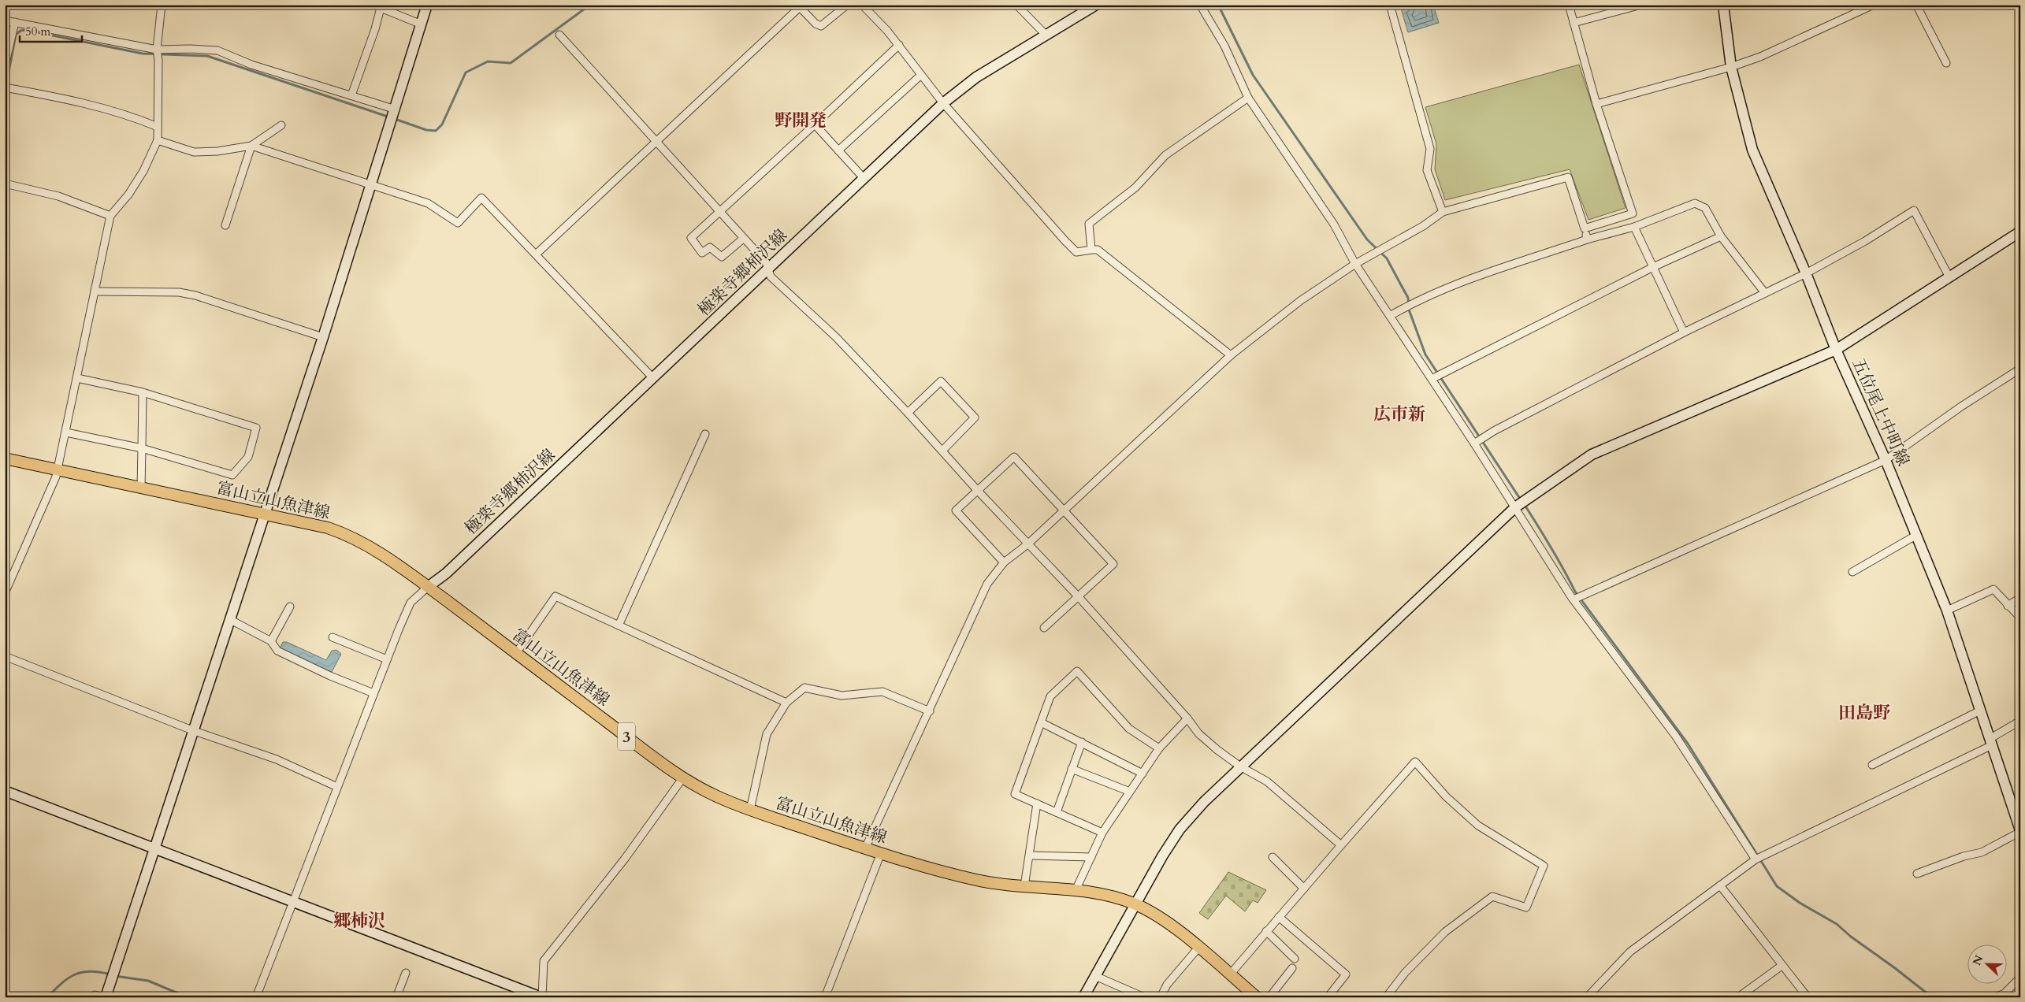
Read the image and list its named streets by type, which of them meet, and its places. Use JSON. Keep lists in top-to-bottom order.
{
  "streets": {
    "main road": ["富山立山魚津線", "3"],
    "street": ["極楽寺郷柿沢線", "五位尾上中町線"]
  },
  "crossings": [
    ["極楽寺郷柿沢線", "富山立山魚津線"]
  ],
  "districts": [
    "野開発",
    "広市新",
    "田島野",
    "郷柿沢"
  ],
  "scale_bar": "50 m",
  "north": "top left"
}
